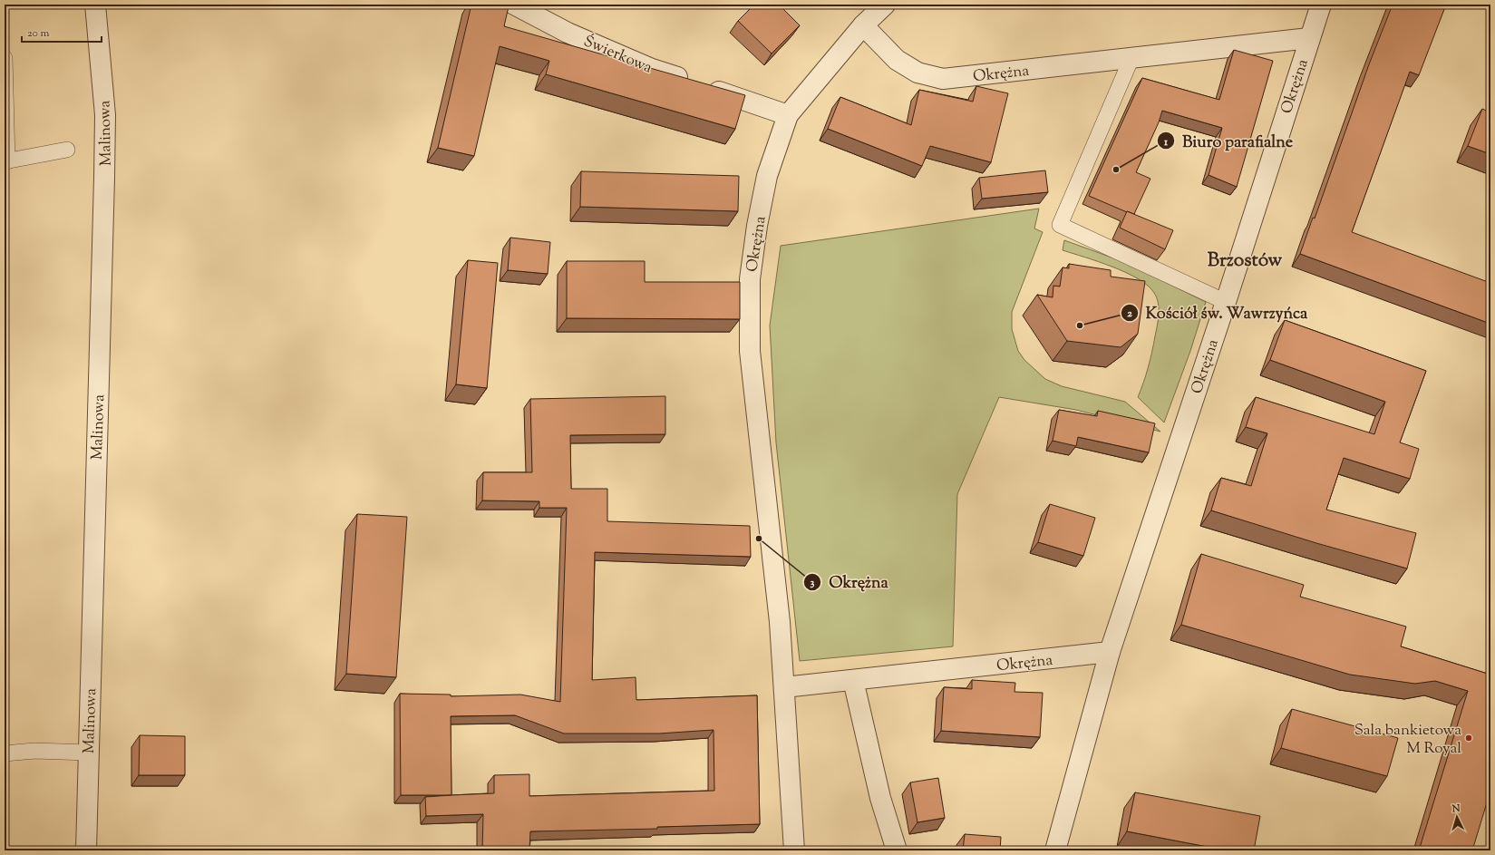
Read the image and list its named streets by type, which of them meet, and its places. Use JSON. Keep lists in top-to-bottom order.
{
  "streets": {
    "street": ["Świerkowa", "Okrężna", "Malinowa"]
  },
  "crossings": [
    ["Świerkowa", "Okrężna"]
  ],
  "districts": ["Brzostów"],
  "places": [
    "Biuro parafialne",
    "Kościół św. Wawrzyńca",
    "Okrężna",
    "Sala bankietowa M Royal"
  ],
  "scale_bar": "20 m",
  "north": "top"
}
